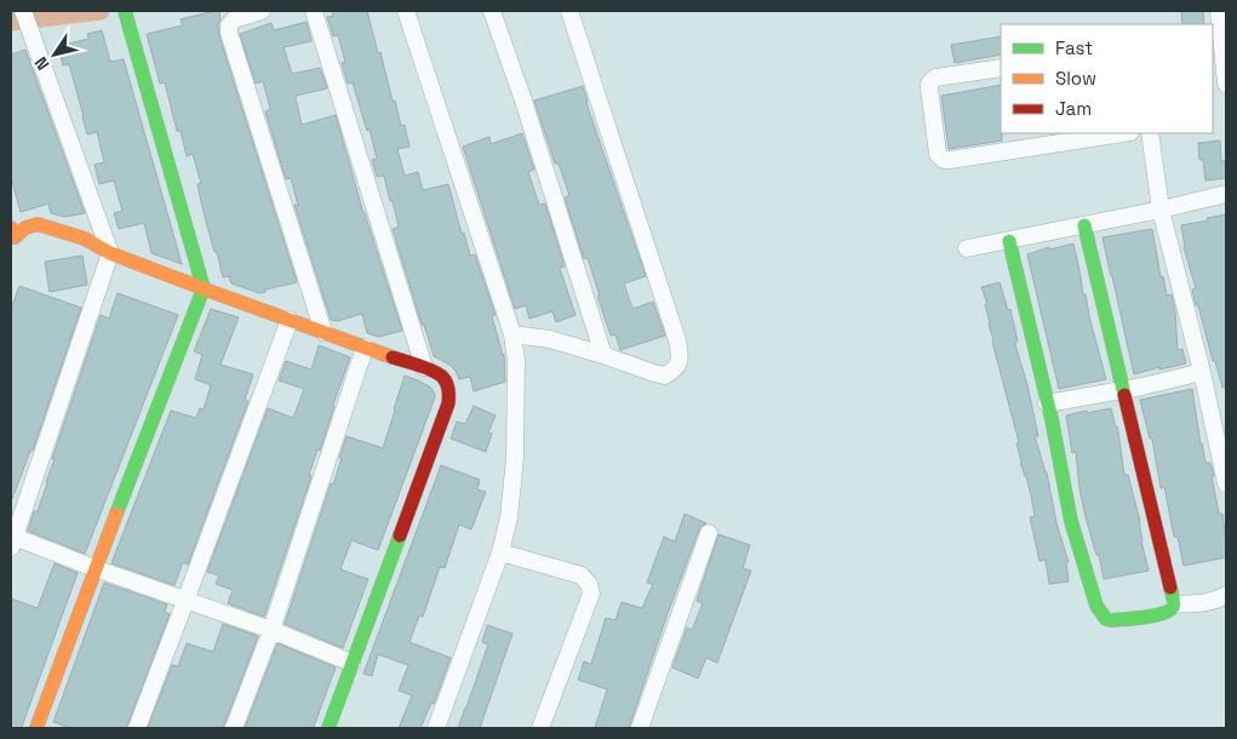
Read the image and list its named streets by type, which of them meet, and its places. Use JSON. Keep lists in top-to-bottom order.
{
  "legend": ["Fast", "Slow", "Jam"],
  "north": "bottom left"
}
